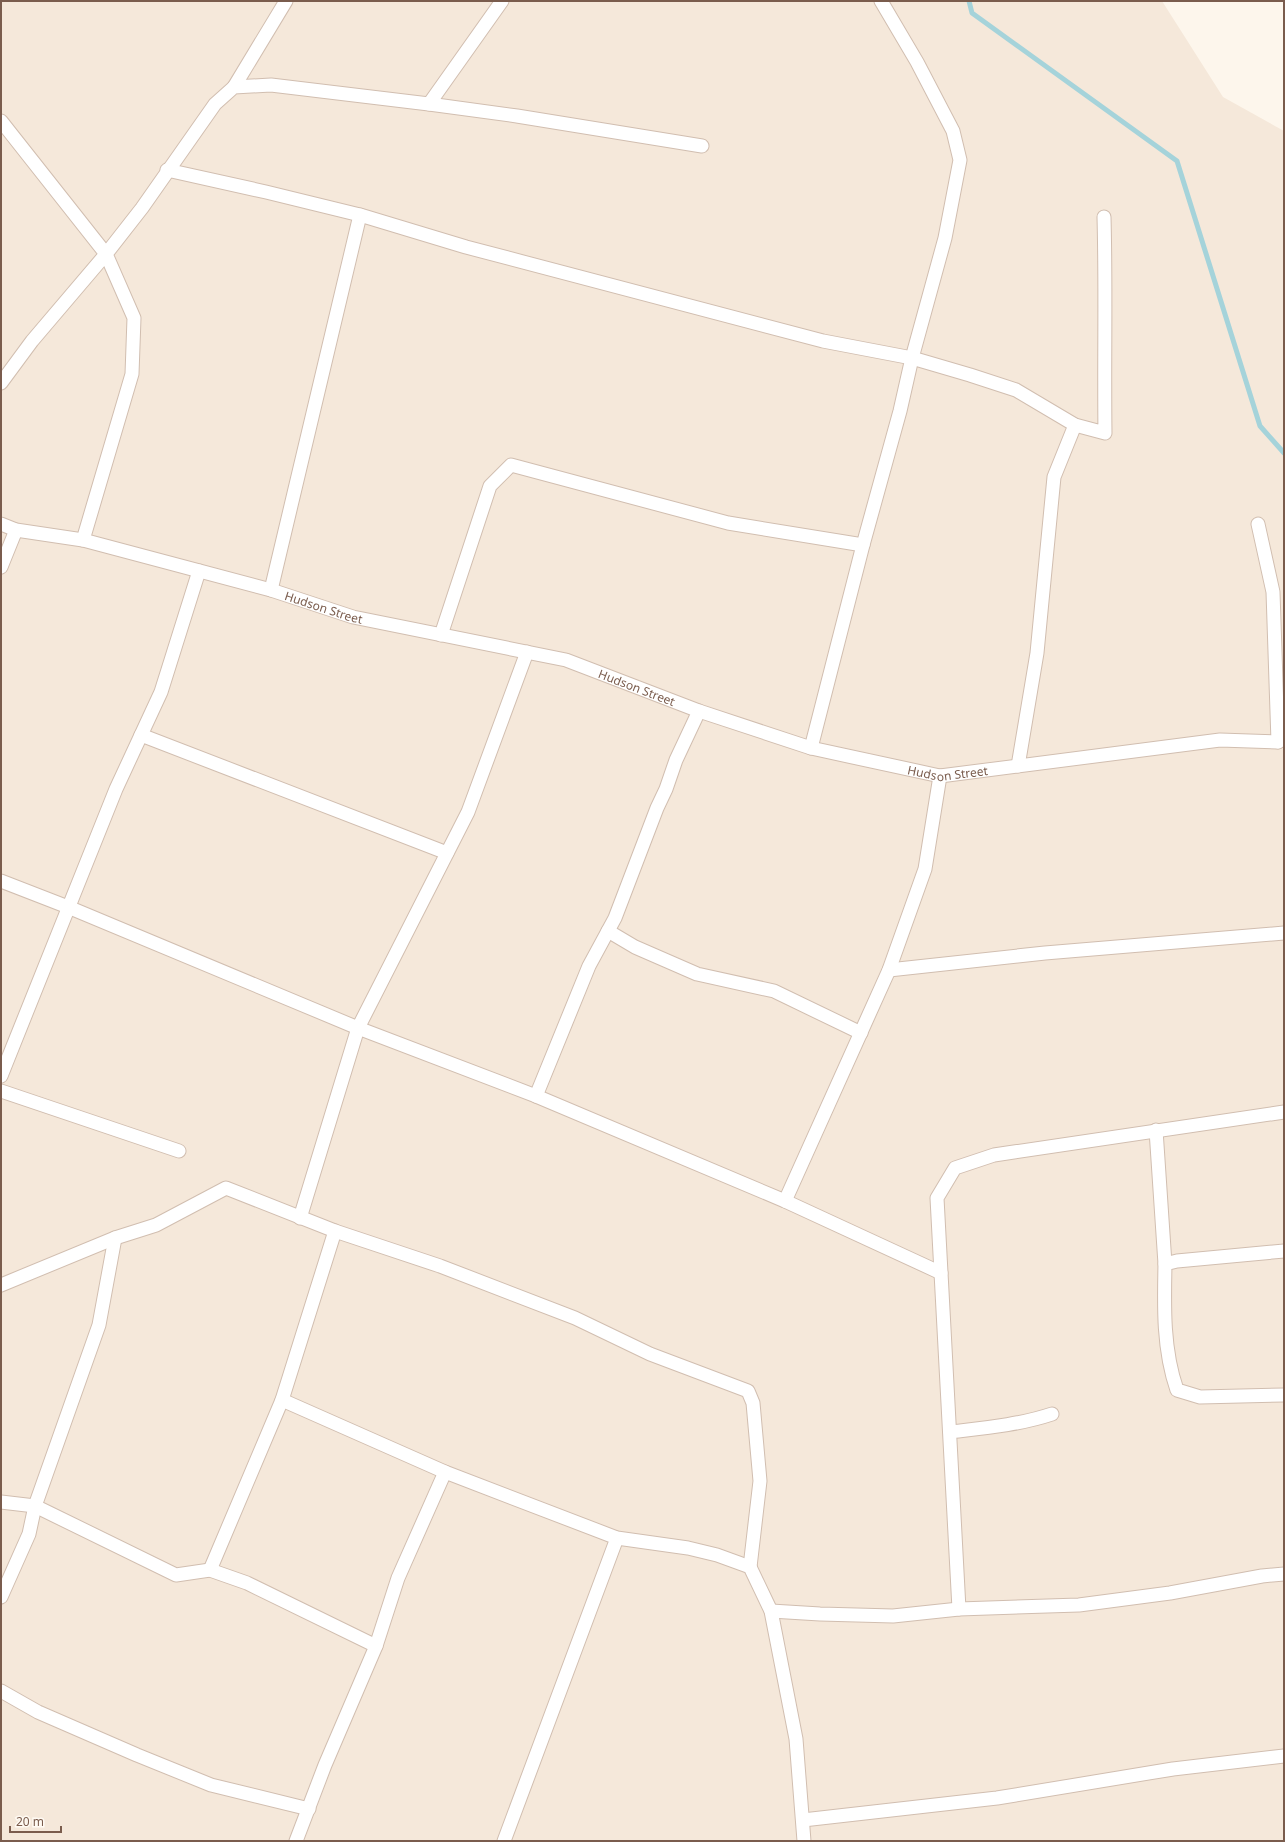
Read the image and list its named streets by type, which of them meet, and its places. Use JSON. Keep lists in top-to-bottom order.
{
  "streets": {
    "street": ["Hudson Street"]
  },
  "scale_bar": "20 m"
}
